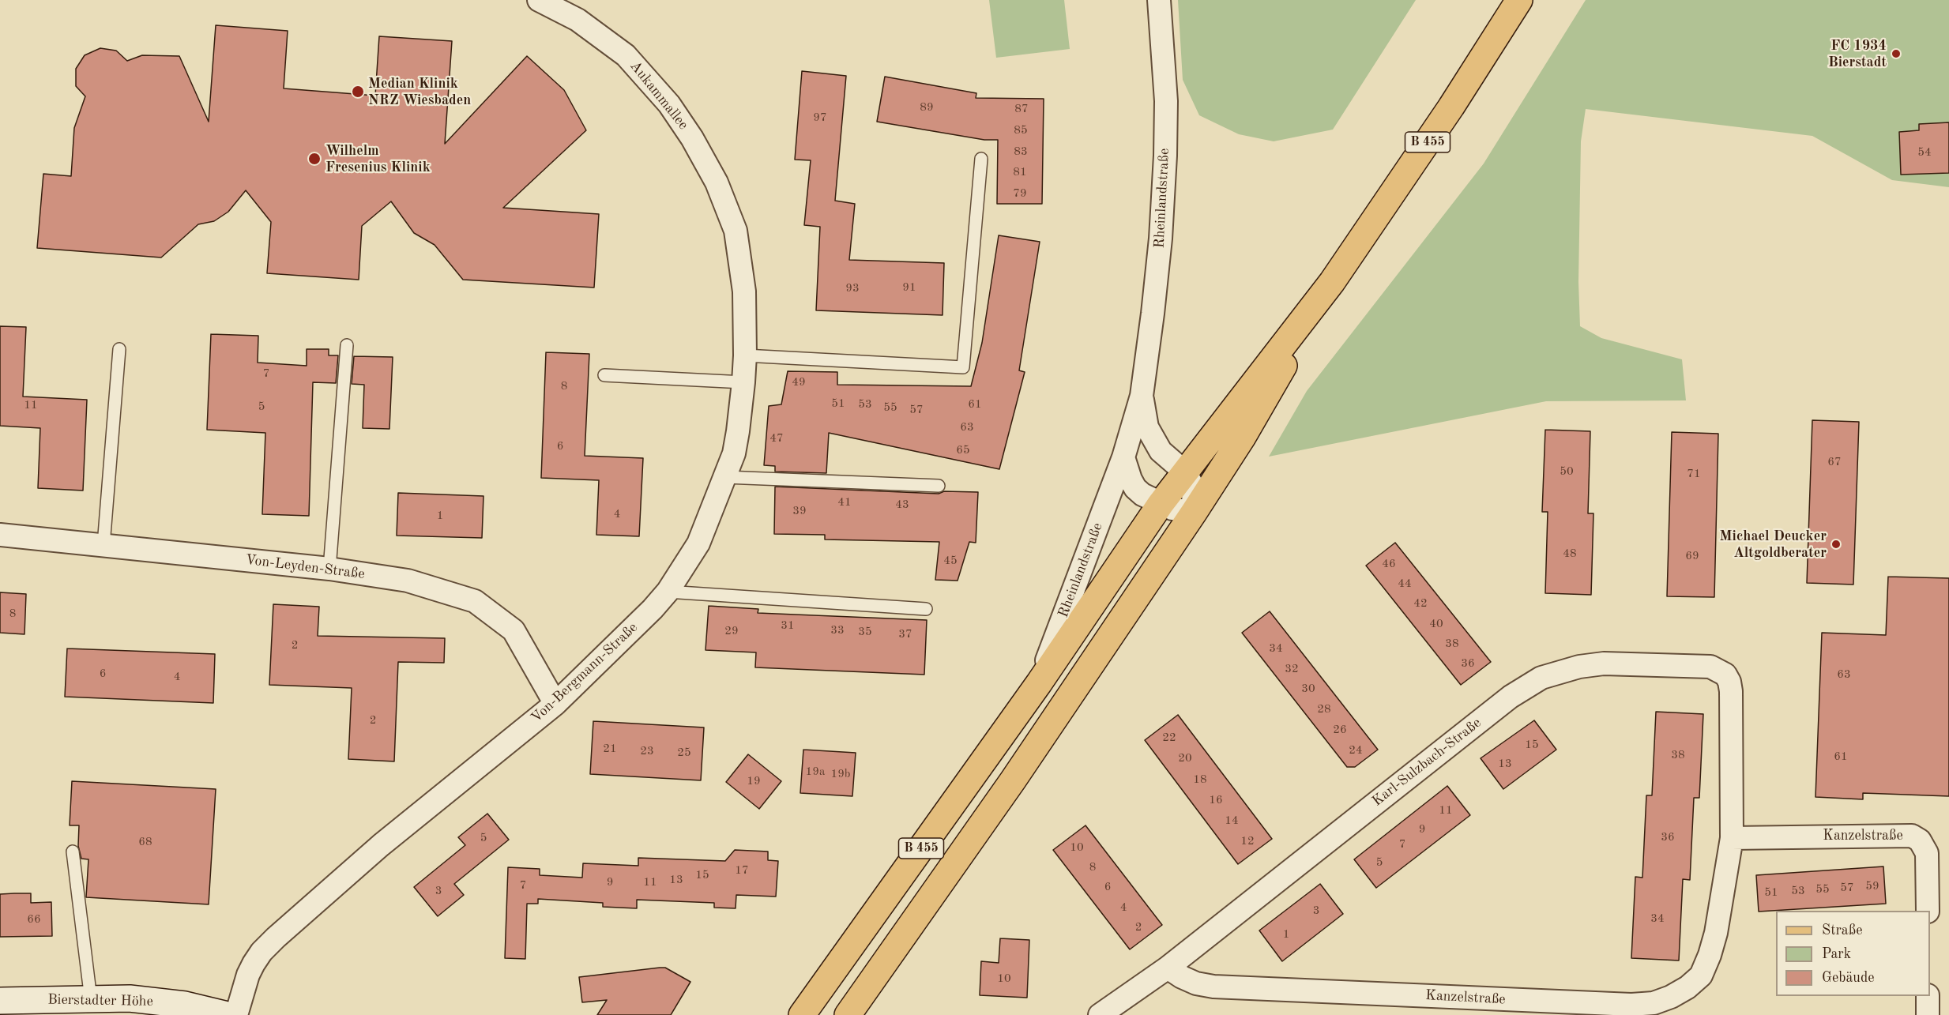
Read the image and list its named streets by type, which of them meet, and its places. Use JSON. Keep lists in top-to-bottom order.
{
  "streets": {
    "main road": ["B 455", "Bierstadter Höhe"],
    "street": [
      "Aukammallee",
      "Rheinlandstraße",
      "Von-Leyden-Straße",
      "Von-Bergmann-Straße",
      "Karl-Sulzbach-Straße",
      "Kanzelstraße"
    ]
  },
  "crossings": [
    ["Aukammallee", "Von-Bergmann-Straße"],
    ["B 455", "Rheinlandstraße"],
    ["Von-Leyden-Straße", "Von-Bergmann-Straße"],
    ["Karl-Sulzbach-Straße", "Kanzelstraße"]
  ],
  "places": [
    "FC 1934 Bierstadt",
    "Median Klinik NRZ Wiesbaden",
    "Wilhelm Fresenius Klinik",
    "Michael Deucker Altgoldberater"
  ],
  "house_numbers": [
    "89",
    "87",
    "97",
    "85",
    "83",
    "54",
    "81",
    "79",
    "91",
    "93",
    "7",
    "49",
    "8",
    "51",
    "53",
    "61",
    "11",
    "5",
    "55",
    "57",
    "63",
    "47",
    "6",
    "65",
    "67",
    "50",
    "71",
    "41",
    "43",
    "39",
    "4",
    "1",
    "48",
    "69",
    "45",
    "46",
    "44",
    "42",
    "8",
    "40",
    "31",
    "33",
    "29",
    "35",
    "37",
    "38",
    "2",
    "34",
    "36",
    "32",
    "6",
    "63",
    "4",
    "30",
    "28",
    "2",
    "26",
    "22",
    "15",
    "21",
    "24",
    "23",
    "25",
    "38",
    "61",
    "20",
    "13",
    "19a",
    "19b",
    "18",
    "19",
    "16",
    "11",
    "14",
    "9",
    "36",
    "5",
    "12",
    "68",
    "7",
    "10",
    "5",
    "8",
    "17",
    "15",
    "13",
    "9",
    "11",
    "7",
    "59",
    "6",
    "57",
    "55",
    "3",
    "53",
    "51",
    "4",
    "3",
    "34",
    "66",
    "2",
    "1",
    "10"
  ],
  "legend": ["Straße", "Park", "Gebäude"]
}
